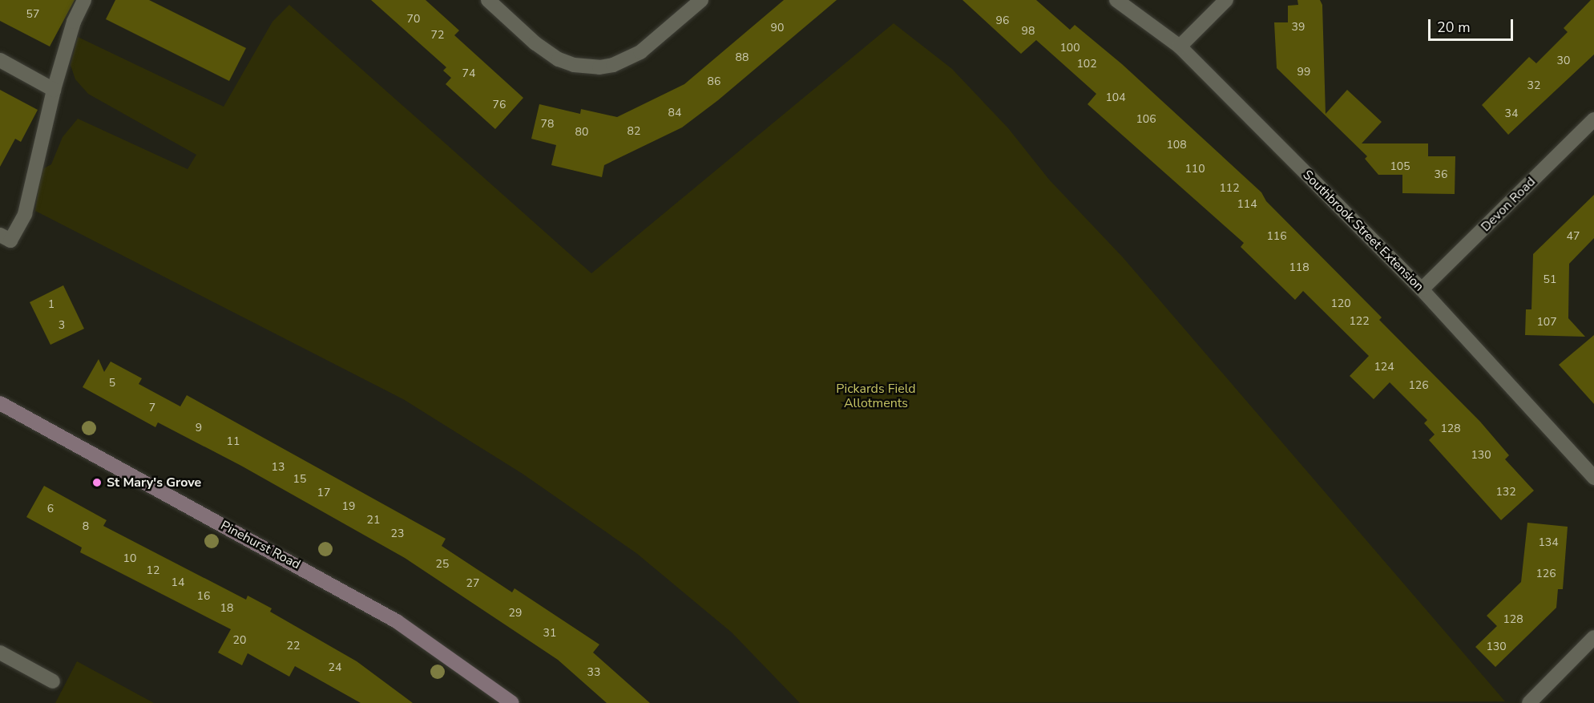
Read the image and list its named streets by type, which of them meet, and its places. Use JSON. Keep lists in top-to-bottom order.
{
  "streets": {
    "street": ["Devon Road", "Southbrook Street Extension", "Pinehurst Road"]
  },
  "crossings": [
    ["Devon Road", "Southbrook Street Extension"]
  ],
  "parks": ["Pickards Field Allotments"],
  "places": ["St Mary's Grove"],
  "house_numbers": [
    "57",
    "70",
    "96",
    "39",
    "90",
    "98",
    "72",
    "100",
    "88",
    "30",
    "102",
    "99",
    "74",
    "86",
    "32",
    "104",
    "76",
    "84",
    "34",
    "106",
    "78",
    "82",
    "80",
    "108",
    "105",
    "110",
    "36",
    "112",
    "114",
    "116",
    "47",
    "118",
    "51",
    "120",
    "1",
    "122",
    "107",
    "3",
    "124",
    "5",
    "126",
    "7",
    "9",
    "128",
    "11",
    "130",
    "13",
    "15",
    "132",
    "17",
    "19",
    "6",
    "21",
    "8",
    "23",
    "134",
    "10",
    "25",
    "12",
    "126",
    "14",
    "27",
    "16",
    "18",
    "29",
    "128",
    "31",
    "20",
    "22",
    "130",
    "24",
    "33"
  ],
  "scale_bar": "20 m"
}
